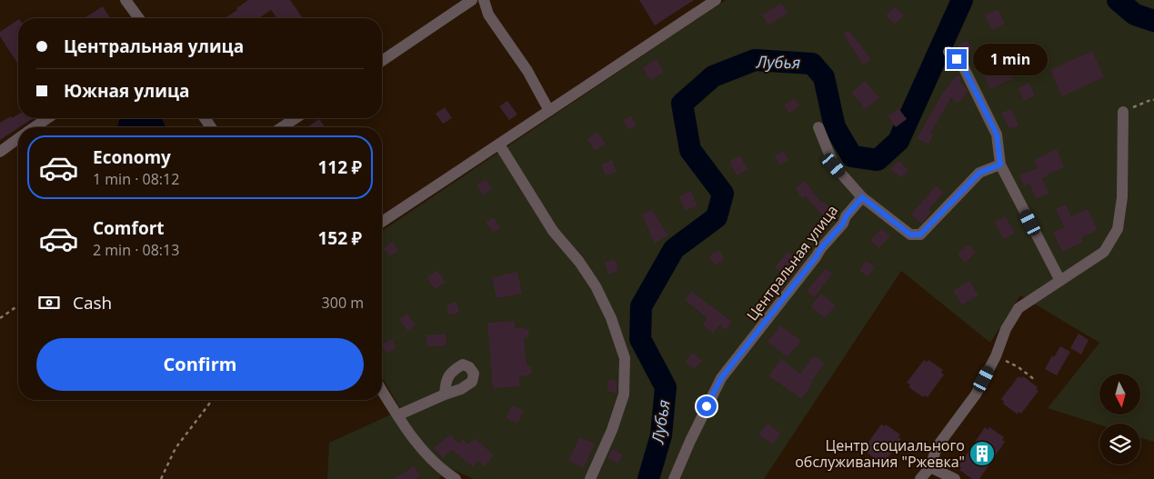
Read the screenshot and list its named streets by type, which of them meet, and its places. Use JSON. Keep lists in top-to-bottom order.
{
  "streets": {
    "street": ["Центральная улица"]
  },
  "water": ["Лубья"],
  "places": {
    "building": ["Центр социального обслуживания \"Ржевка\""]
  },
  "north": "bottom",
  "page": {
    "banner": ["Центральная улица", "Южная улица"],
    "bubble": "1 min",
    "list": [
      {
        "name": "Economy",
        "note": "1 min · 08:12",
        "value": "112 ₽"
      },
      {
        "name": "Comfort",
        "note": "2 min · 08:13",
        "value": "152 ₽"
      }
    ],
    "pay": ["Cash", "300 m"],
    "buttons": "Confirm"
  }
}
